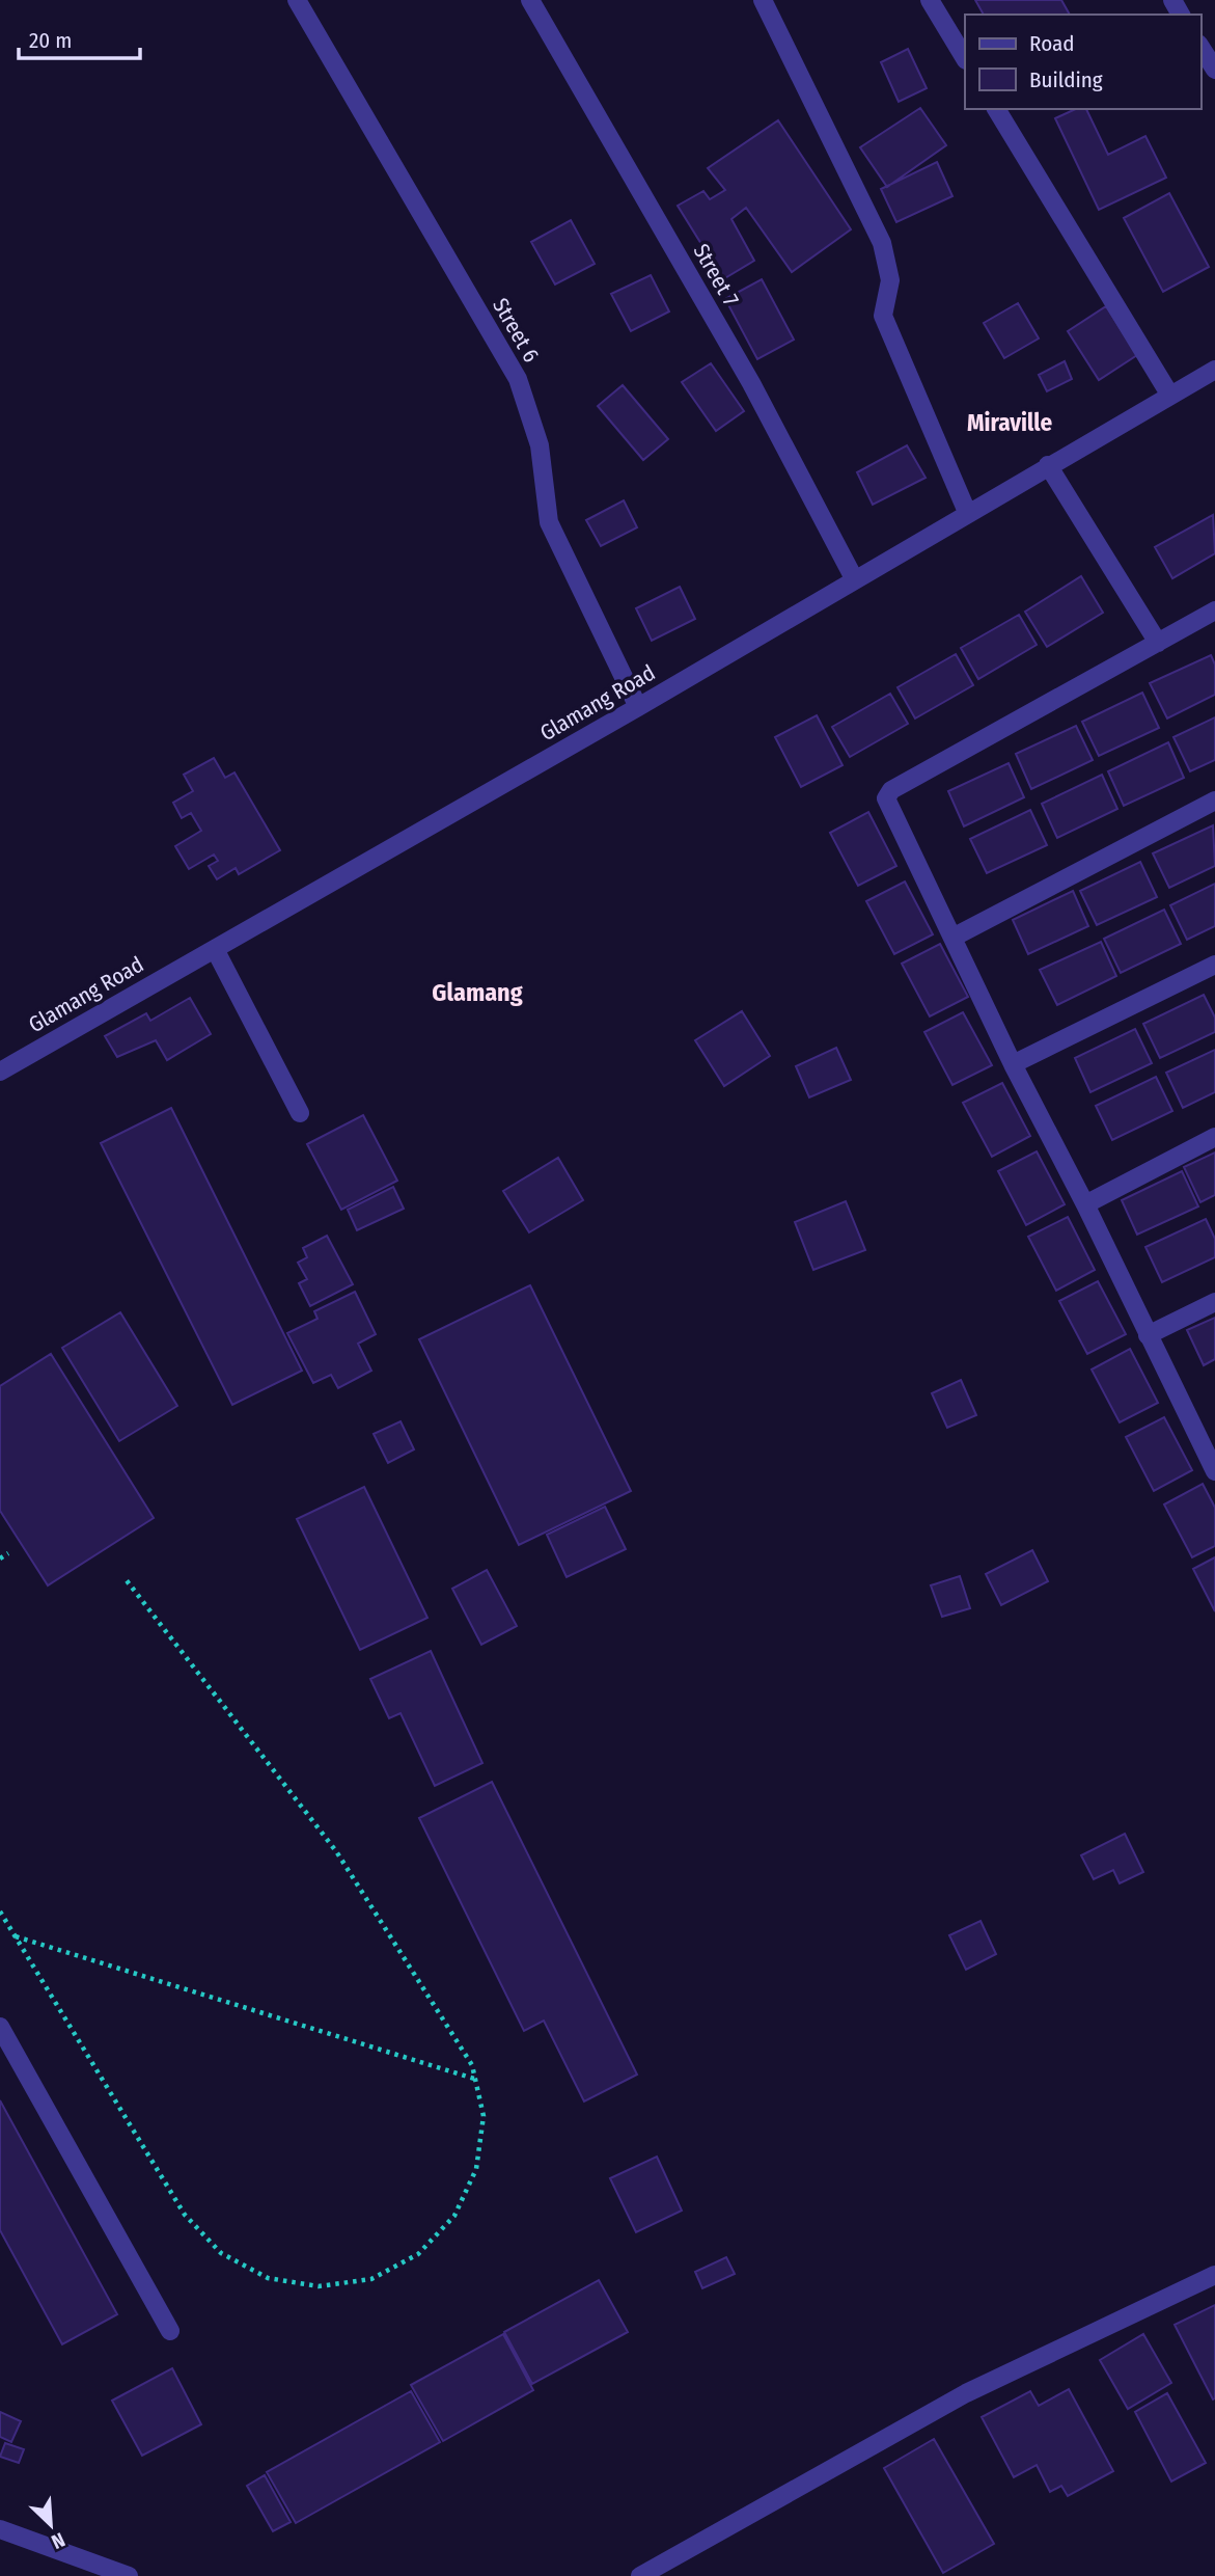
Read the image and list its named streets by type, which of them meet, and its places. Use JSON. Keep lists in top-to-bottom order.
{
  "streets": {
    "street": ["Street 7", "Street 6", "Glamang Road"]
  },
  "crossings": [
    ["Street 7", "Glamang Road"],
    ["Street 6", "Glamang Road"]
  ],
  "districts": ["Miraville", "Glamang"],
  "legend": ["Road", "Building"],
  "scale_bar": "20 m",
  "north": "bottom right"
}
